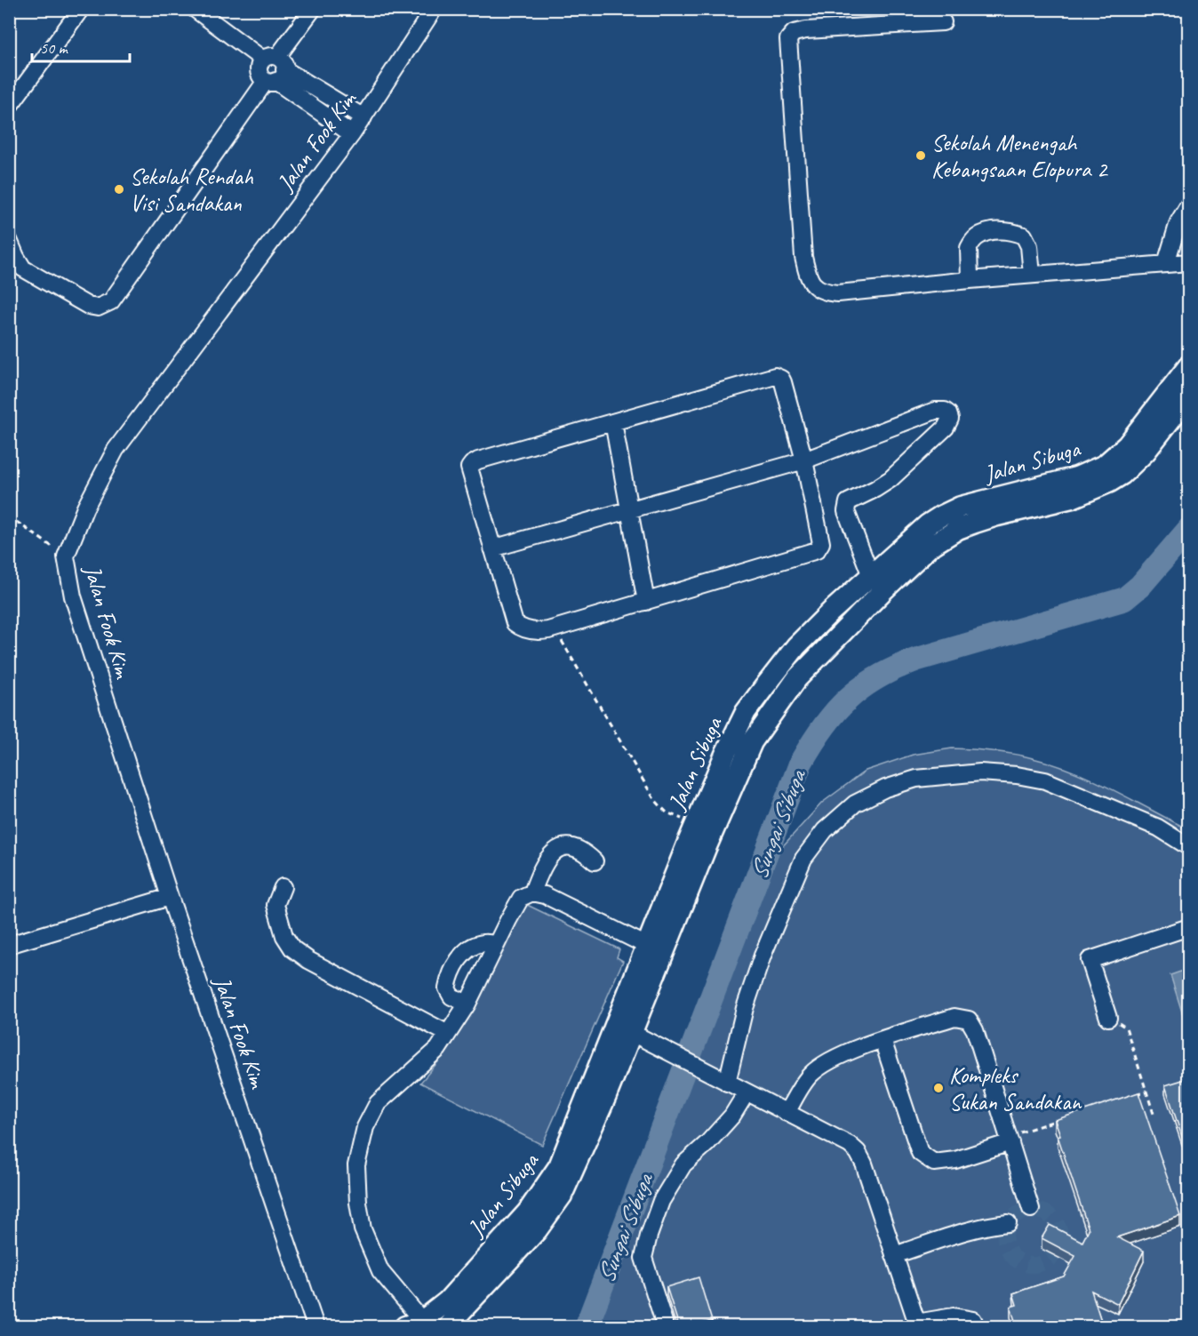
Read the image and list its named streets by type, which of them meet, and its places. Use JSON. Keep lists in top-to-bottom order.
{
  "streets": {
    "main road": ["Jalan Sibuga"],
    "street": ["Jalan Fook Kim"]
  },
  "water": ["Sungai Sibuga"],
  "places": ["Sekolah Menengah Kebangsaan Elopura 2", "Sekolah Rendah Visi Sandakan", "Kompleks Sukan Sandakan"],
  "scale_bar": "50 m"
}
